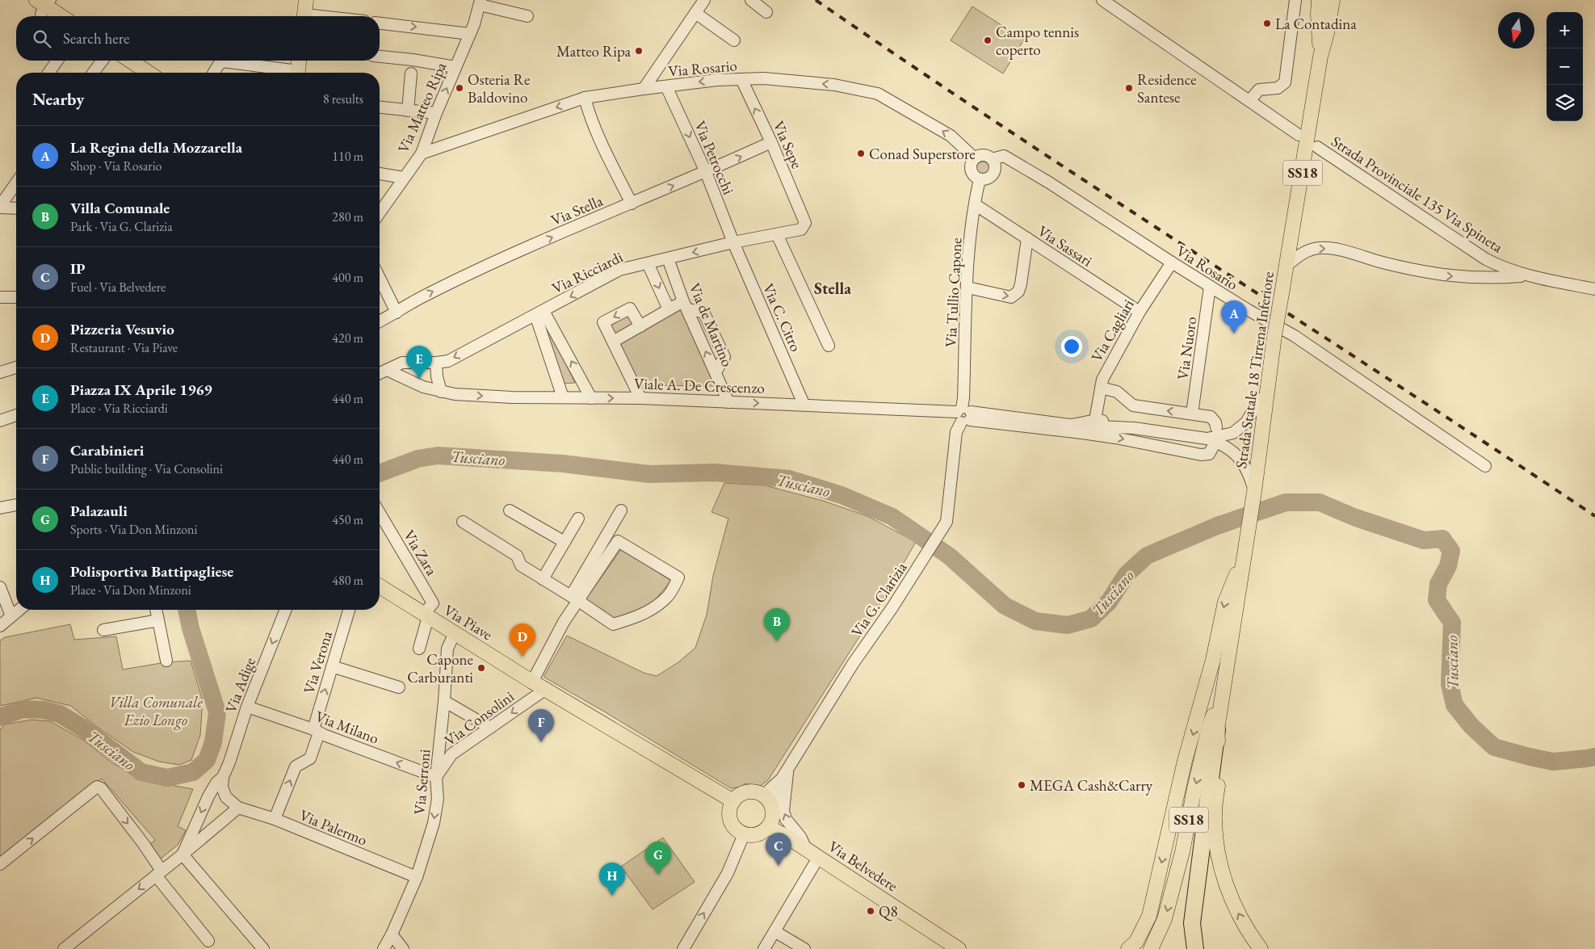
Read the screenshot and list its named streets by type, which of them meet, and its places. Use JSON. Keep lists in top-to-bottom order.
{
  "streets": {
    "main road": [
      "SS18",
      "Strada Statale 18 Tirrena Inferiore",
      "Via Piave",
      "Via Belvedere"
    ],
    "street": [
      "Via Rosario",
      "Via Matteo Ripa",
      "Via Sepe",
      "Via Petrocchi",
      "Strada Provinciale 135 Via Spineta",
      "Via Stella",
      "Via Sassari",
      "Via Ricciardi",
      "Via Tullio Capone",
      "Via C. Citro",
      "Via de Martino",
      "Via Cagliari",
      "Via Nuoro",
      "Viale A. De Crescenzo",
      "Via Zara",
      "Via G. Clarizia",
      "Via Verona",
      "Via Adige",
      "Via Consolini",
      "Via Milano",
      "Via Serroni",
      "Via Palermo"
    ]
  },
  "crossings": [
    ["Via Rosario", "Via Matteo Ripa"],
    ["Via Rosario", "Via Sepe"],
    ["Via Rosario", "Via Petrocchi"],
    ["Via Rosario", "Via Tullio Capone"],
    ["Via Rosario", "Via Cagliari"],
    ["Via Rosario", "Via Nuoro"],
    ["Via Sepe", "Via Stella"],
    ["Via Sepe", "Via Ricciardi"],
    ["Via Petrocchi", "Via Stella"],
    ["Via Petrocchi", "Via Ricciardi"],
    ["Via Petrocchi", "Via C. Citro"],
    ["Via Sassari", "Via Tullio Capone"],
    ["Via Sassari", "Via Cagliari"],
    ["Via Ricciardi", "Via C. Citro"],
    ["Via Ricciardi", "Via de Martino"],
    ["Via Ricciardi", "Viale A. De Crescenzo"],
    ["Via Tullio Capone", "Viale A. De Crescenzo"],
    ["Via Tullio Capone", "Via G. Clarizia"],
    ["Via C. Citro", "Viale A. De Crescenzo"],
    ["Via de Martino", "Viale A. De Crescenzo"],
    ["Via Cagliari", "Viale A. De Crescenzo"],
    ["Strada Statale 18 Tirrena Inferiore", "Viale A. De Crescenzo"],
    ["Viale A. De Crescenzo", "Via G. Clarizia"],
    ["Via Zara", "Via Piave"],
    ["Via G. Clarizia", "Via Belvedere"],
    ["Via Piave", "Via Consolini"],
    ["Via Piave", "Via Serroni"],
    ["Via Verona", "Via Milano"],
    ["Via Verona", "Via Palermo"],
    ["Via Adige", "Via Milano"],
    ["Via Adige", "Via Palermo"],
    ["Via Consolini", "Via Milano"],
    ["Via Consolini", "Via Serroni"],
    ["Via Milano", "Via Serroni"],
    ["Via Serroni", "Via Palermo"]
  ],
  "one_way": [
    "Via Rosario",
    "Via Sepe",
    "Via Stella",
    "Via Ricciardi",
    "Via Verona",
    "Via Adige",
    "Via Consolini"
  ],
  "districts": ["Stella"],
  "water": ["Tusciano"],
  "parks": ["Villa Comunale Ezio Longo"],
  "places": [
    "La Contadina",
    "Campo tennis coperto",
    "Matteo Ripa",
    "Osteria Re Baldovino",
    "Residence Santese",
    "Conad Superstore",
    "Capone Carburanti",
    "MEGA Cash&Carry",
    "Q8"
  ],
  "north": "bottom",
  "page": {
    "map_buttons": ["+", "−"],
    "search": "Search here",
    "heading": ["Nearby", "8 results"],
    "list": [
      {
        "mark": "A",
        "name": "La Regina della Mozzarella",
        "note": "Shop · Via Rosario",
        "value": "110 m"
      },
      {
        "mark": "B",
        "name": "Villa Comunale",
        "note": "Park · Via G. Clarizia",
        "value": "280 m"
      },
      {
        "mark": "C",
        "name": "IP",
        "note": "Fuel · Via Belvedere",
        "value": "400 m"
      },
      {
        "mark": "D",
        "name": "Pizzeria Vesuvio",
        "note": "Restaurant · Via Piave",
        "value": "420 m"
      },
      {
        "mark": "E",
        "name": "Piazza IX Aprile 1969",
        "note": "Place · Via Ricciardi",
        "value": "440 m"
      },
      {
        "mark": "F",
        "name": "Carabinieri",
        "note": "Public building · Via Consolini",
        "value": "440 m"
      },
      {
        "mark": "G",
        "name": "Palazauli",
        "note": "Sports · Via Don Minzoni",
        "value": "450 m"
      },
      {
        "mark": "H",
        "name": "Polisportiva Battipagliese",
        "note": "Place · Via Don Minzoni",
        "value": "480 m"
      }
    ],
    "pins": [
      "A",
      "E",
      "B",
      "D",
      "F",
      "C",
      "G",
      "H"
    ]
  }
}
